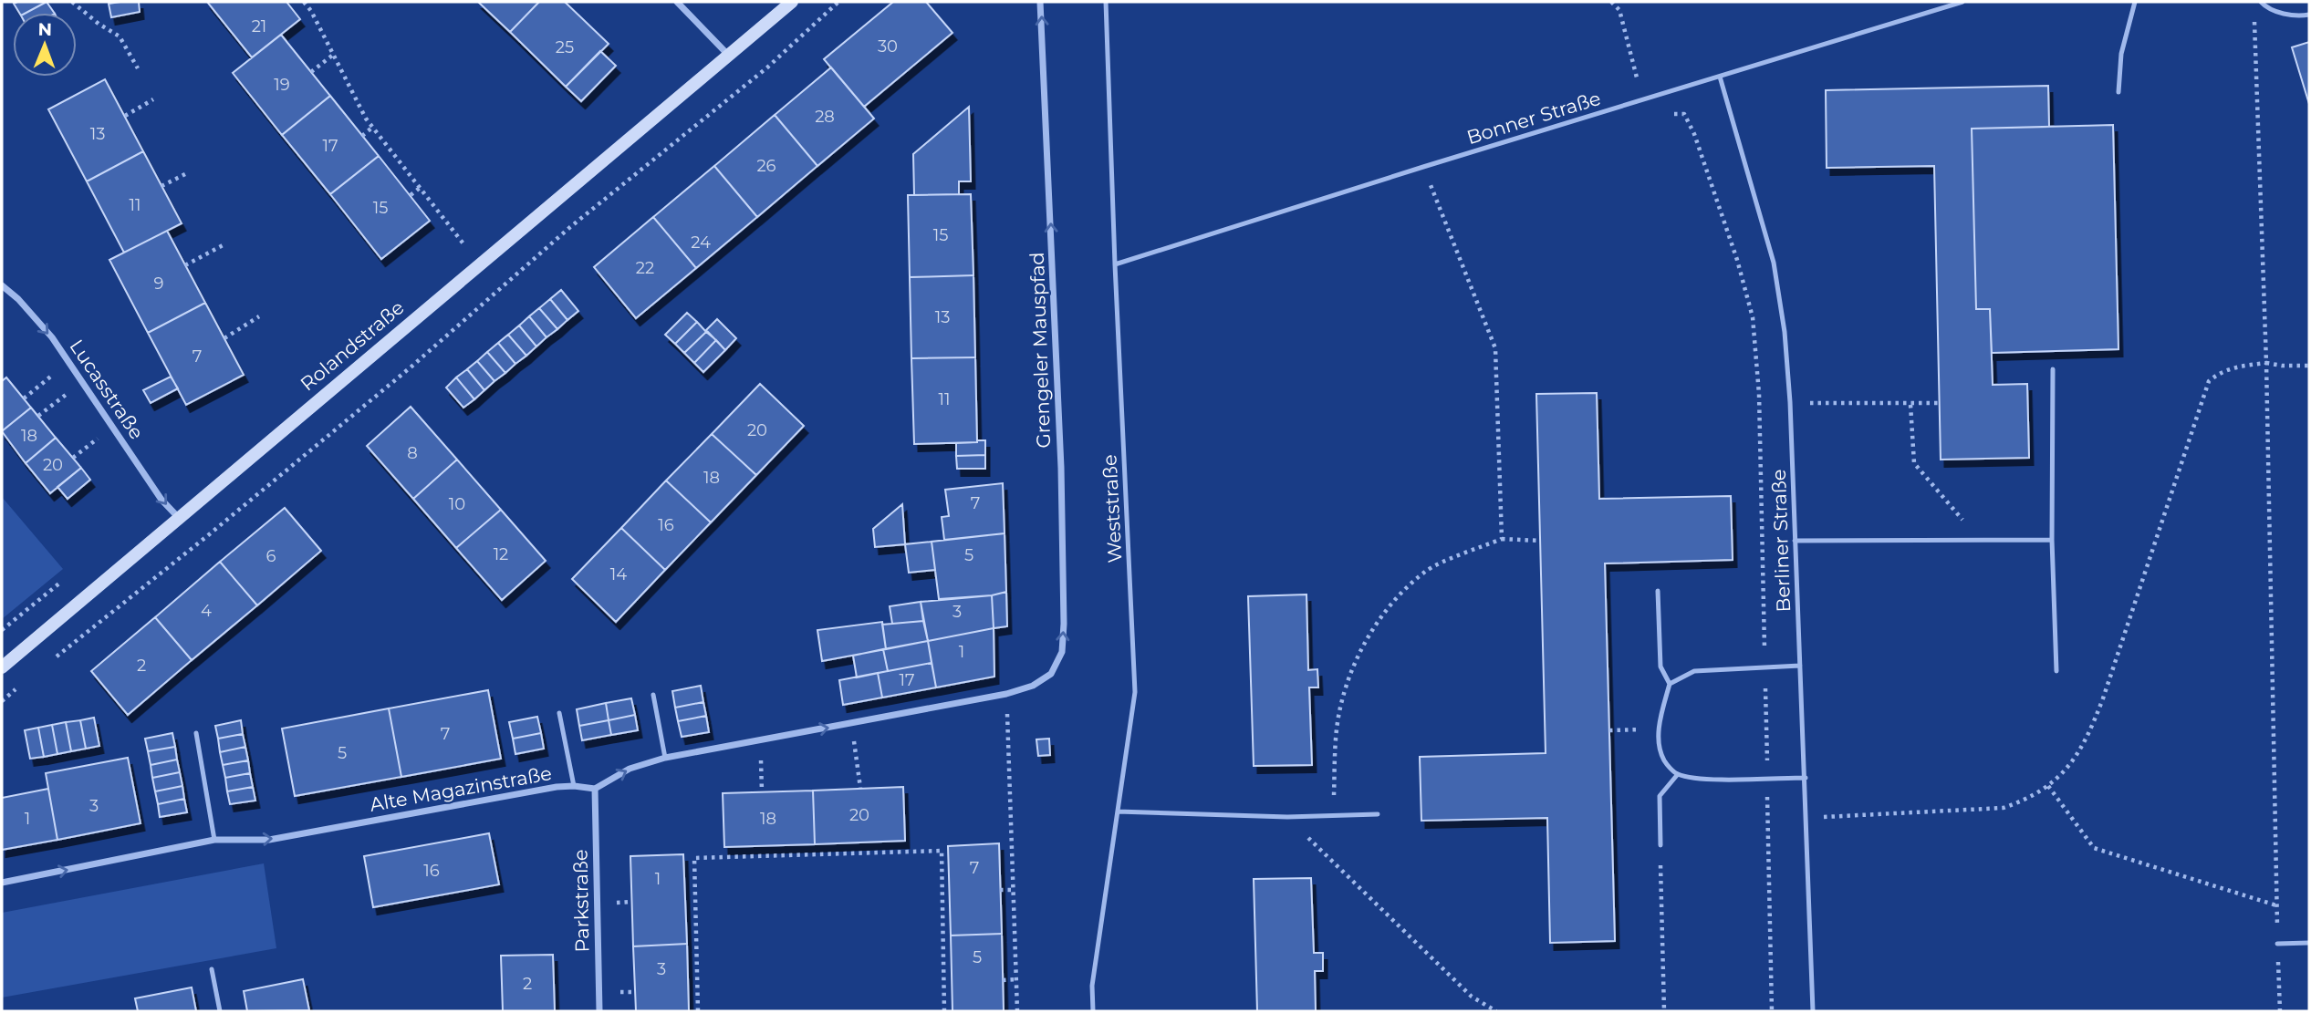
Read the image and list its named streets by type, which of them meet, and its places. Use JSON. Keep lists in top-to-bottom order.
{
  "streets": {
    "main road": ["Rolandstraße"],
    "street": [
      "Grengeler Mauspfad",
      "Lucasstraße",
      "Alte Magazinstraße",
      "Parkstraße"
    ],
    "lane": ["Bonner Straße", "Weststraße", "Berliner Straße"]
  },
  "crossings": [
    ["Bonner Straße", "Weststraße"],
    ["Bonner Straße", "Berliner Straße"],
    ["Rolandstraße", "Lucasstraße"],
    ["Alte Magazinstraße", "Parkstraße"]
  ],
  "one_way": ["Grengeler Mauspfad", "Lucasstraße", "Alte Magazinstraße"],
  "house_numbers": [
    "21",
    "30",
    "25",
    "19",
    "28",
    "13",
    "17",
    "26",
    "11",
    "15",
    "15",
    "24",
    "22",
    "9",
    "13",
    "7",
    "11",
    "20",
    "18",
    "8",
    "20",
    "18",
    "7",
    "10",
    "16",
    "12",
    "5",
    "6",
    "14",
    "4",
    "3",
    "1",
    "2",
    "17",
    "7",
    "5",
    "3",
    "20",
    "1",
    "18",
    "7",
    "16",
    "1",
    "5",
    "3",
    "2"
  ],
  "north": "top"
}
